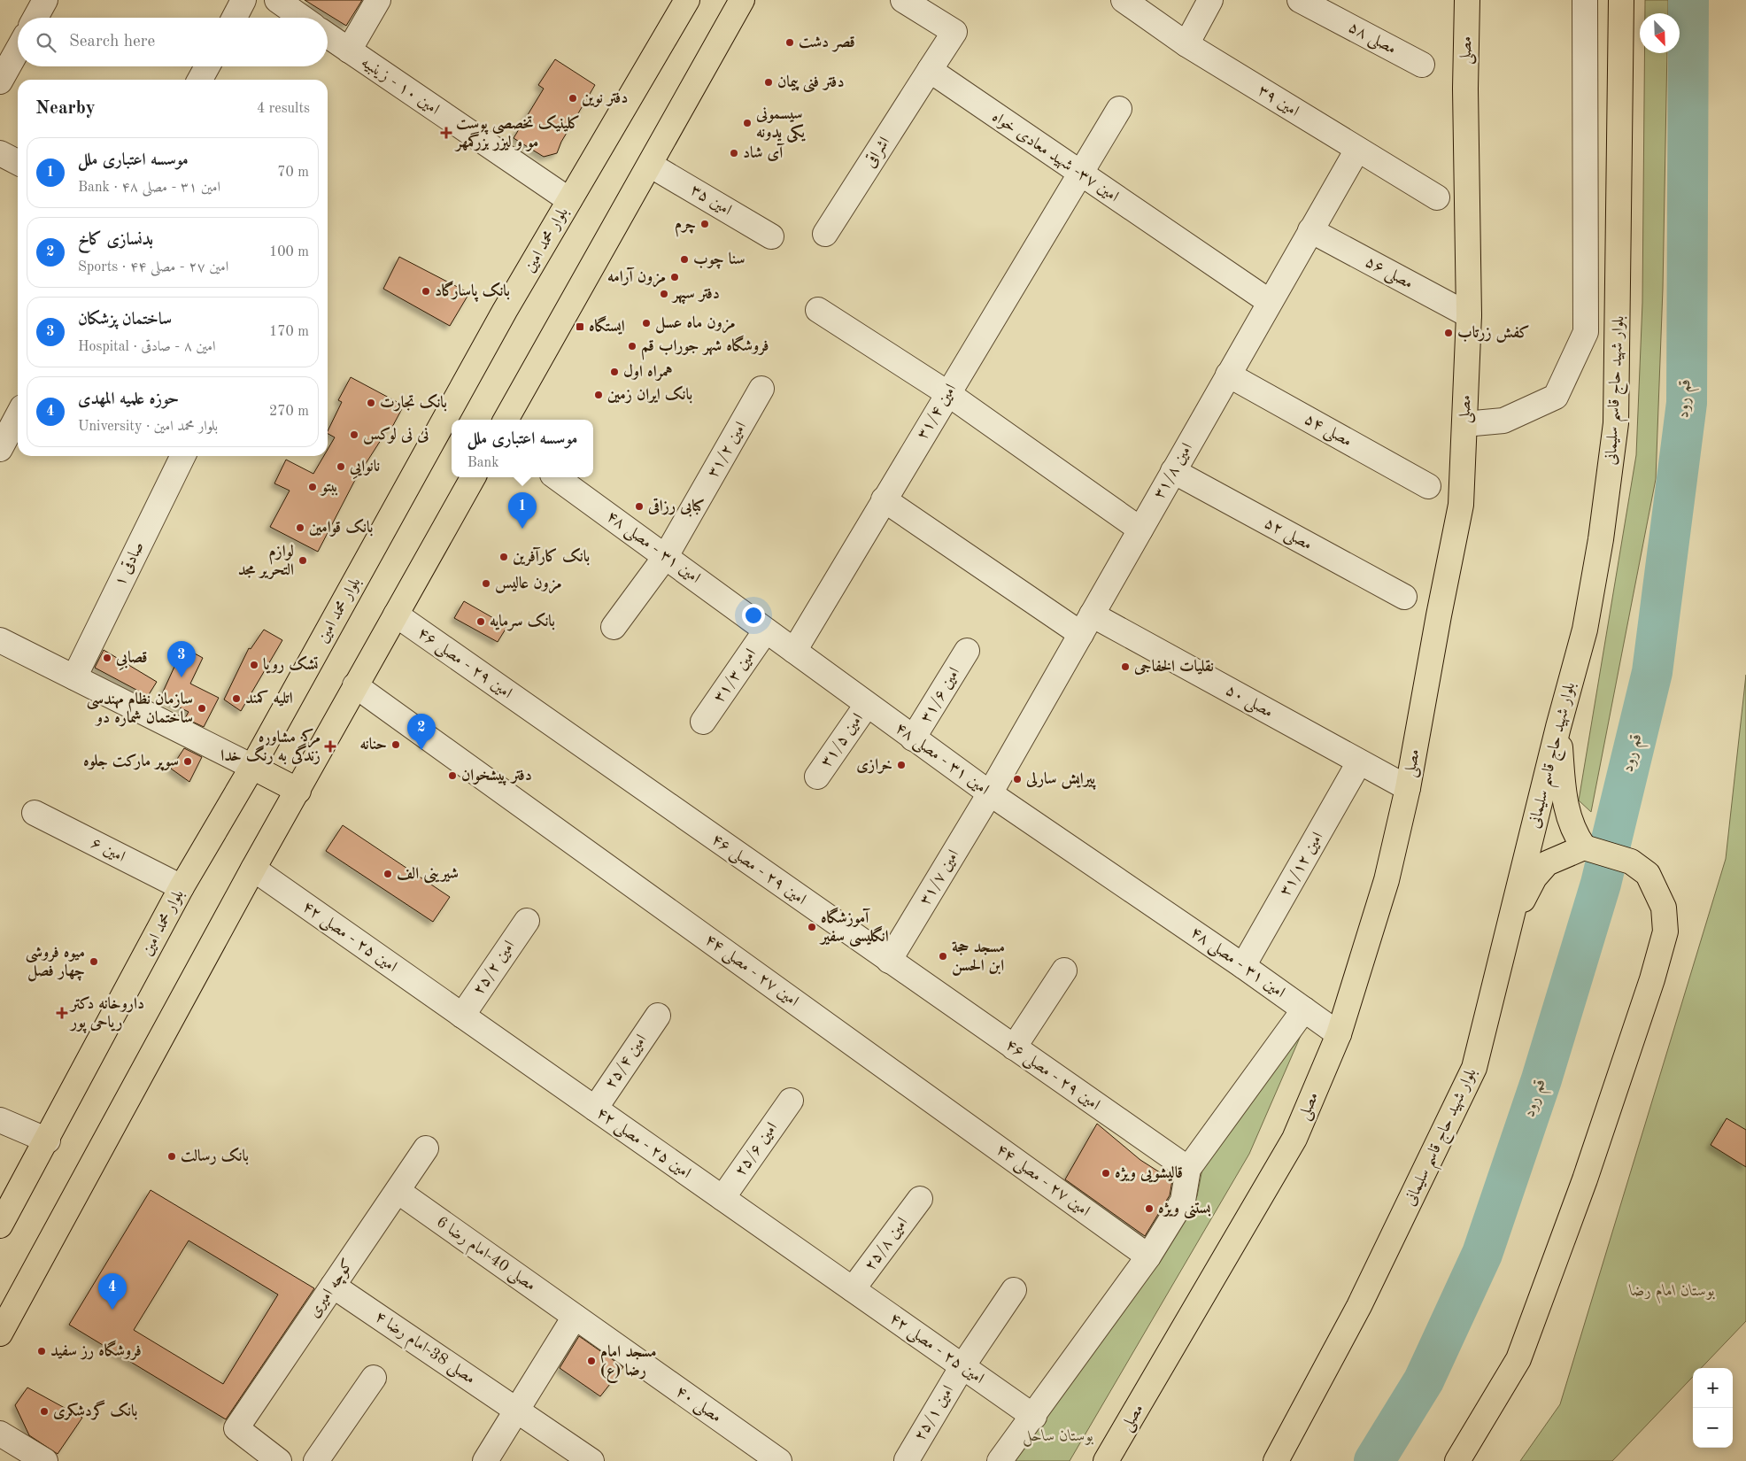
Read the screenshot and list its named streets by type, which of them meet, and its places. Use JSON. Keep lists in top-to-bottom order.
{
  "streets": {
    "main road": ["مصلی", "بلوار محمد امین", "بلوار شهید حاج قاسم سلیمانی"],
    "street": [
      "مصلی ۵۸",
      "امین ۱۰ - زینبیه",
      "امین ۳۹",
      "اشراقی",
      "امین ۳۷- شهید معادی خواه",
      "امین ۳۵",
      "مصلی ۵۶",
      "امین ۳۱/۴",
      "مصلی ۵۴",
      "امین ۳۱/۲",
      "امین ۳۱/۸",
      "مصلی ۵۲",
      "امین ۳۱ - مصلی ۴۸",
      "صادقی ۱",
      "امین ۲۹ - مصلی ۴۶",
      "امین ۳۱/۳",
      "امین ۳۱/۶",
      "مصلی ۵۰",
      "امین ۳۱/۵",
      "امین ۶",
      "امین ۳۱/۱۲",
      "امین ۳۱/۷",
      "امین ۲۵ - مصلی ۴۲",
      "امین ۲۵/۲",
      "امین ۲۷ - مصلی ۴۴",
      "امین ۲۵/۴",
      "امین ۲۵/۶",
      "امین ۲۵/۸",
      "مصلی 40-امام رضا 6",
      "کوچه امیری",
      "مصلی 38-امام رضا ۴",
      "مصلی ۴۰",
      "امین ۲۵/۱"
    ]
  },
  "crossings": [
    ["مصلی", "مصلی ۵۶"],
    ["مصلی", "امین ۳۱ - مصلی ۴۸"],
    ["مصلی", "مصلی ۵۰"],
    ["امین ۱۰ - زینبیه", "بلوار محمد امین"],
    ["امین ۳۹", "امین ۳۱/۸"],
    ["اشراقی", "امین ۳۷- شهید معادی خواه"],
    ["امین ۳۷- شهید معادی خواه", "امین ۳۱/۴"],
    ["امین ۳۷- شهید معادی خواه", "امین ۳۱/۸"],
    ["بلوار محمد امین", "امین ۶"],
    ["مصلی ۵۶", "امین ۳۱/۸"],
    ["امین ۳۱/۴", "امین ۳۱ - مصلی ۴۸"],
    ["امین ۳۱/۴", "مصلی ۵۰"],
    ["مصلی ۵۴", "امین ۳۱/۸"],
    ["امین ۳۱/۲", "امین ۳۱ - مصلی ۴۸"],
    ["امین ۳۱/۸", "مصلی ۵۲"],
    ["امین ۳۱/۸", "امین ۳۱ - مصلی ۴۸"],
    ["امین ۳۱/۸", "مصلی ۵۰"],
    ["امین ۳۱/۸", "امین ۳۱/۷"],
    ["امین ۳۱ - مصلی ۴۸", "امین ۳۱/۳"],
    ["امین ۳۱ - مصلی ۴۸", "امین ۳۱/۶"],
    ["امین ۳۱ - مصلی ۴۸", "امین ۳۱/۵"],
    ["امین ۳۱ - مصلی ۴۸", "امین ۳۱/۱۲"],
    ["امین ۳۱ - مصلی ۴۸", "امین ۳۱/۷"],
    ["امین ۲۹ - مصلی ۴۶", "امین ۳۱/۷"],
    ["مصلی ۵۰", "امین ۳۱/۱۲"],
    ["امین ۲۵ - مصلی ۴۲", "امین ۲۵/۲"],
    ["امین ۲۵ - مصلی ۴۲", "امین ۲۵/۴"],
    ["امین ۲۵ - مصلی ۴۲", "امین ۲۵/۶"],
    ["امین ۲۵ - مصلی ۴۲", "امین ۲۵/۸"],
    ["امین ۲۵ - مصلی ۴۲", "امین ۲۵/۱"],
    ["مصلی 40-امام رضا 6", "کوچه امیری"],
    ["مصلی 40-امام رضا 6", "مصلی ۴۰"],
    ["کوچه امیری", "مصلی 38-امام رضا ۴"]
  ],
  "water": ["قم رود"],
  "parks": ["بوستان امام رضا", "بوستان ساحل"],
  "places": {
    "other": [
      "قصر دشت",
      "دفتر فنی پیمان",
      "دفتر نوین",
      "سیسمونی یکی یدونه",
      "آی شاد",
      "چرم",
      "سنا چوب",
      "مزون آرامه",
      "بانک پاسارگاد",
      "دفتر سپهر",
      "مزون ماه عسل",
      "کفش زرتاب",
      "فروشگاه شهر جوراب قم",
      "همراه اول",
      "بانک ایران زمین",
      "بانک تجارت",
      "نی نی لوکس",
      "نانواییِ",
      "ببتو",
      "کبابی رزاقی",
      "بانک قوامین",
      "بانک کارآفرین",
      "لوازم التحریر مجد",
      "مزون عالیس",
      "بانک سرمایه",
      "قصابیِ",
      "تشک رویا",
      "نقلیات الخفاجی",
      "اتلیه کمند",
      "سازمان نظام مهندسی ساختمان شماره دو",
      "حنانه",
      "سوپر مارکت جلوه",
      "خرازی",
      "دفتر پیشخوان",
      "پیرایش سارلی",
      "شیرینی الف",
      "آموزشگاه انگلیسی سفیر",
      "مسجد حجة ابن الحسن",
      "میوه فروشی چهار فصل",
      "بانک رسالت",
      "قالیشویی ویژه",
      "بستنی ویژه",
      "فروشگاه رز سفید",
      "مسجد امام رضا (ع)",
      "بانک گردشکری"
    ],
    "health": ["کلینیک تخصصی پوست مو و لیزر بزرگمهر", "مرکز مشاوره زندگی به رنگ خدا", "داروخانه دکتر ریاحی پور"],
    "transit": ["ایستگاه"]
  },
  "north": "bottom right",
  "page": {
    "search": "Search here",
    "heading": ["Nearby", "4 results"],
    "list": [
      {
        "mark": "1",
        "name": "موسسه اعتباری ملل",
        "note": "Bank · امین ۳۱ - مصلی ۴۸",
        "value": "70 m"
      },
      {
        "mark": "2",
        "name": "بدنسازی کاخ",
        "note": "Sports · امین ۲۷ - مصلی ۴۴",
        "value": "100 m"
      },
      {
        "mark": "3",
        "name": "ساختمان پزشکان",
        "note": "Hospital · امین ۸ - صادقی",
        "value": "170 m"
      },
      {
        "mark": "4",
        "name": "حوزه علمیه المهدی",
        "note": "University · بلوار محمد امین",
        "value": "270 m"
      }
    ],
    "popup": ["موسسه اعتباری ملل", "Bank"],
    "pins": [
      "1",
      "3",
      "2",
      "4"
    ],
    "map_buttons": ["+", "−"]
  }
}
